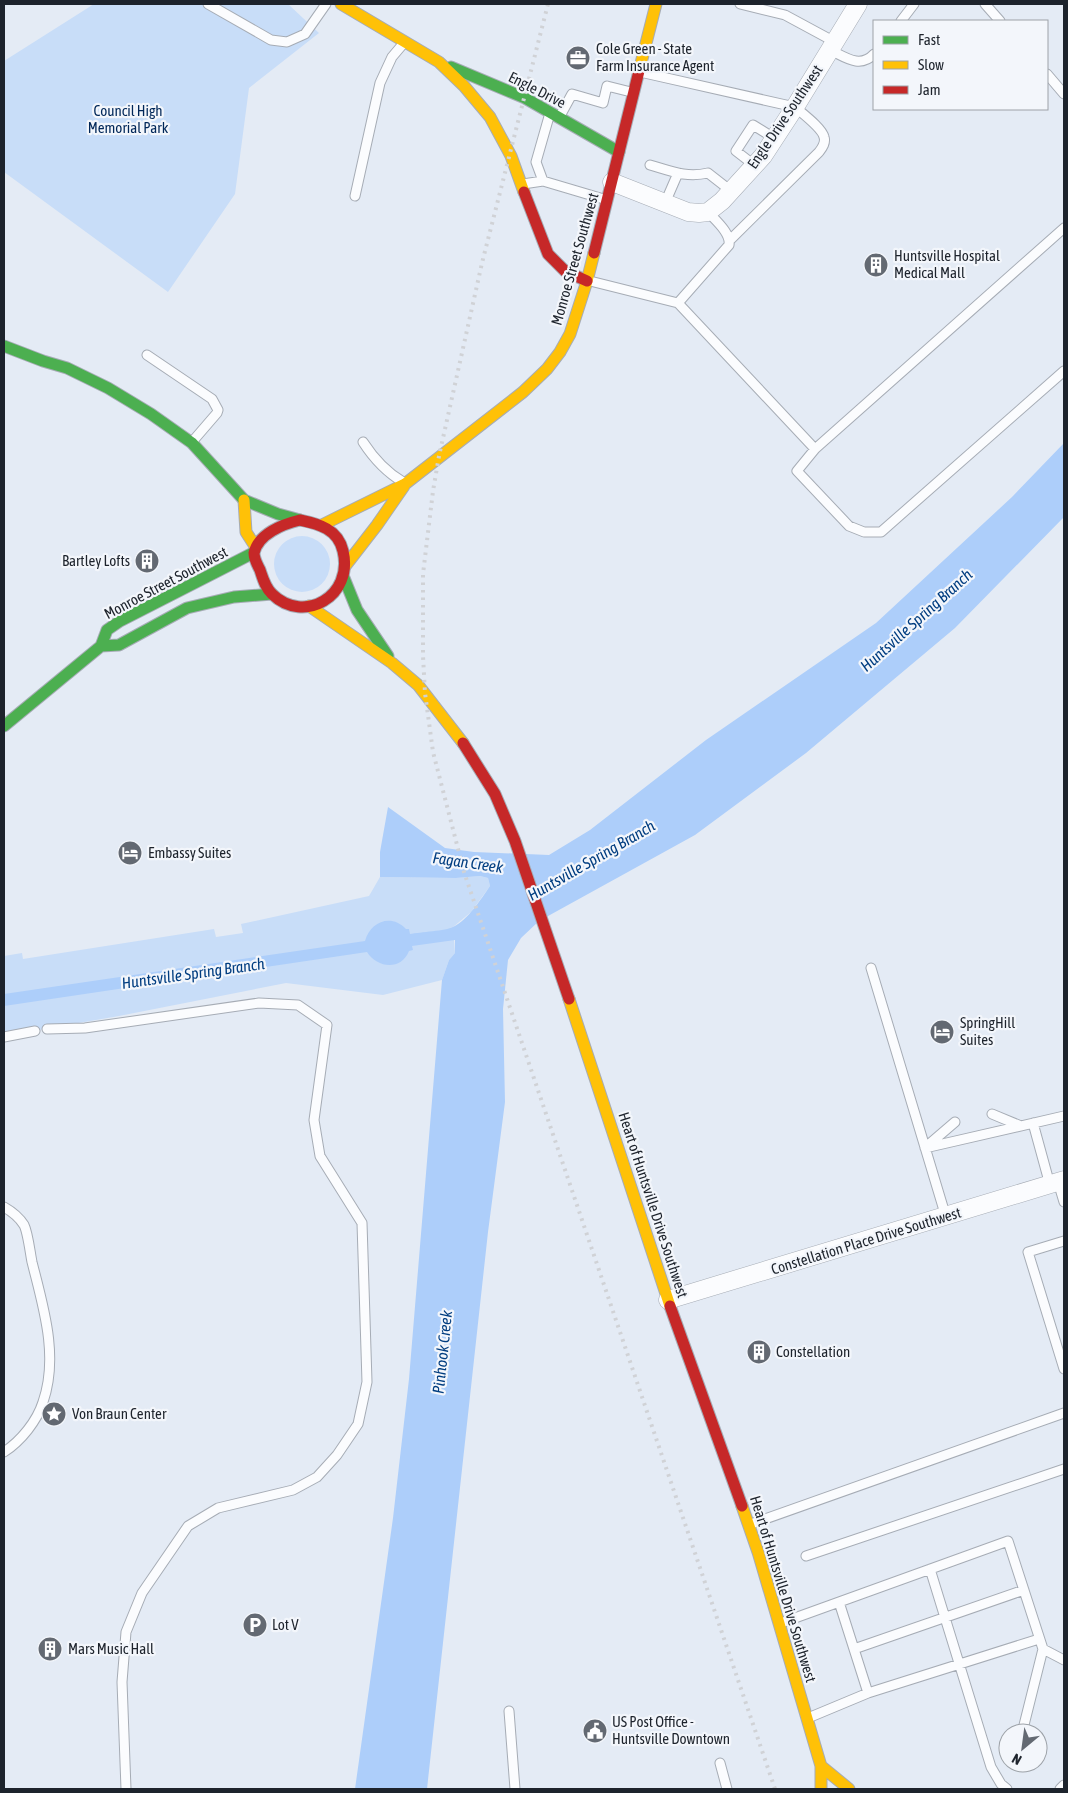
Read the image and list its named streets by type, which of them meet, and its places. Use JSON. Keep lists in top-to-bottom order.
{
  "streets": {
    "street": [
      "Engle Drive",
      "Engle Drive Southwest",
      "Monroe Street Southwest",
      "Heart of Huntsville Drive Southwest",
      "Constellation Place Drive Southwest"
    ]
  },
  "crossings": [
    ["Engle Drive", "Monroe Street Southwest"],
    ["Monroe Street Southwest", "Heart of Huntsville Drive Southwest"],
    ["Heart of Huntsville Drive Southwest", "Constellation Place Drive Southwest"]
  ],
  "water": ["Huntsville Spring Branch", "Fagan Creek", "Pinhook Creek"],
  "parks": ["Council High Memorial Park"],
  "places": {
    "office": ["Cole Green - State Farm Insurance Agent"],
    "building": [
      "Huntsville Hospital Medical Mall",
      "Bartley Lofts",
      "Constellation",
      "Mars Music Hall"
    ],
    "hotel": ["Embassy Suites", "SpringHill Suites"],
    "place": ["Von Braun Center"],
    "parking": ["Lot V"],
    "public building": ["US Post Office - Huntsville Downtown"]
  },
  "legend": ["Fast", "Slow", "Jam"],
  "north": "bottom left"
}
